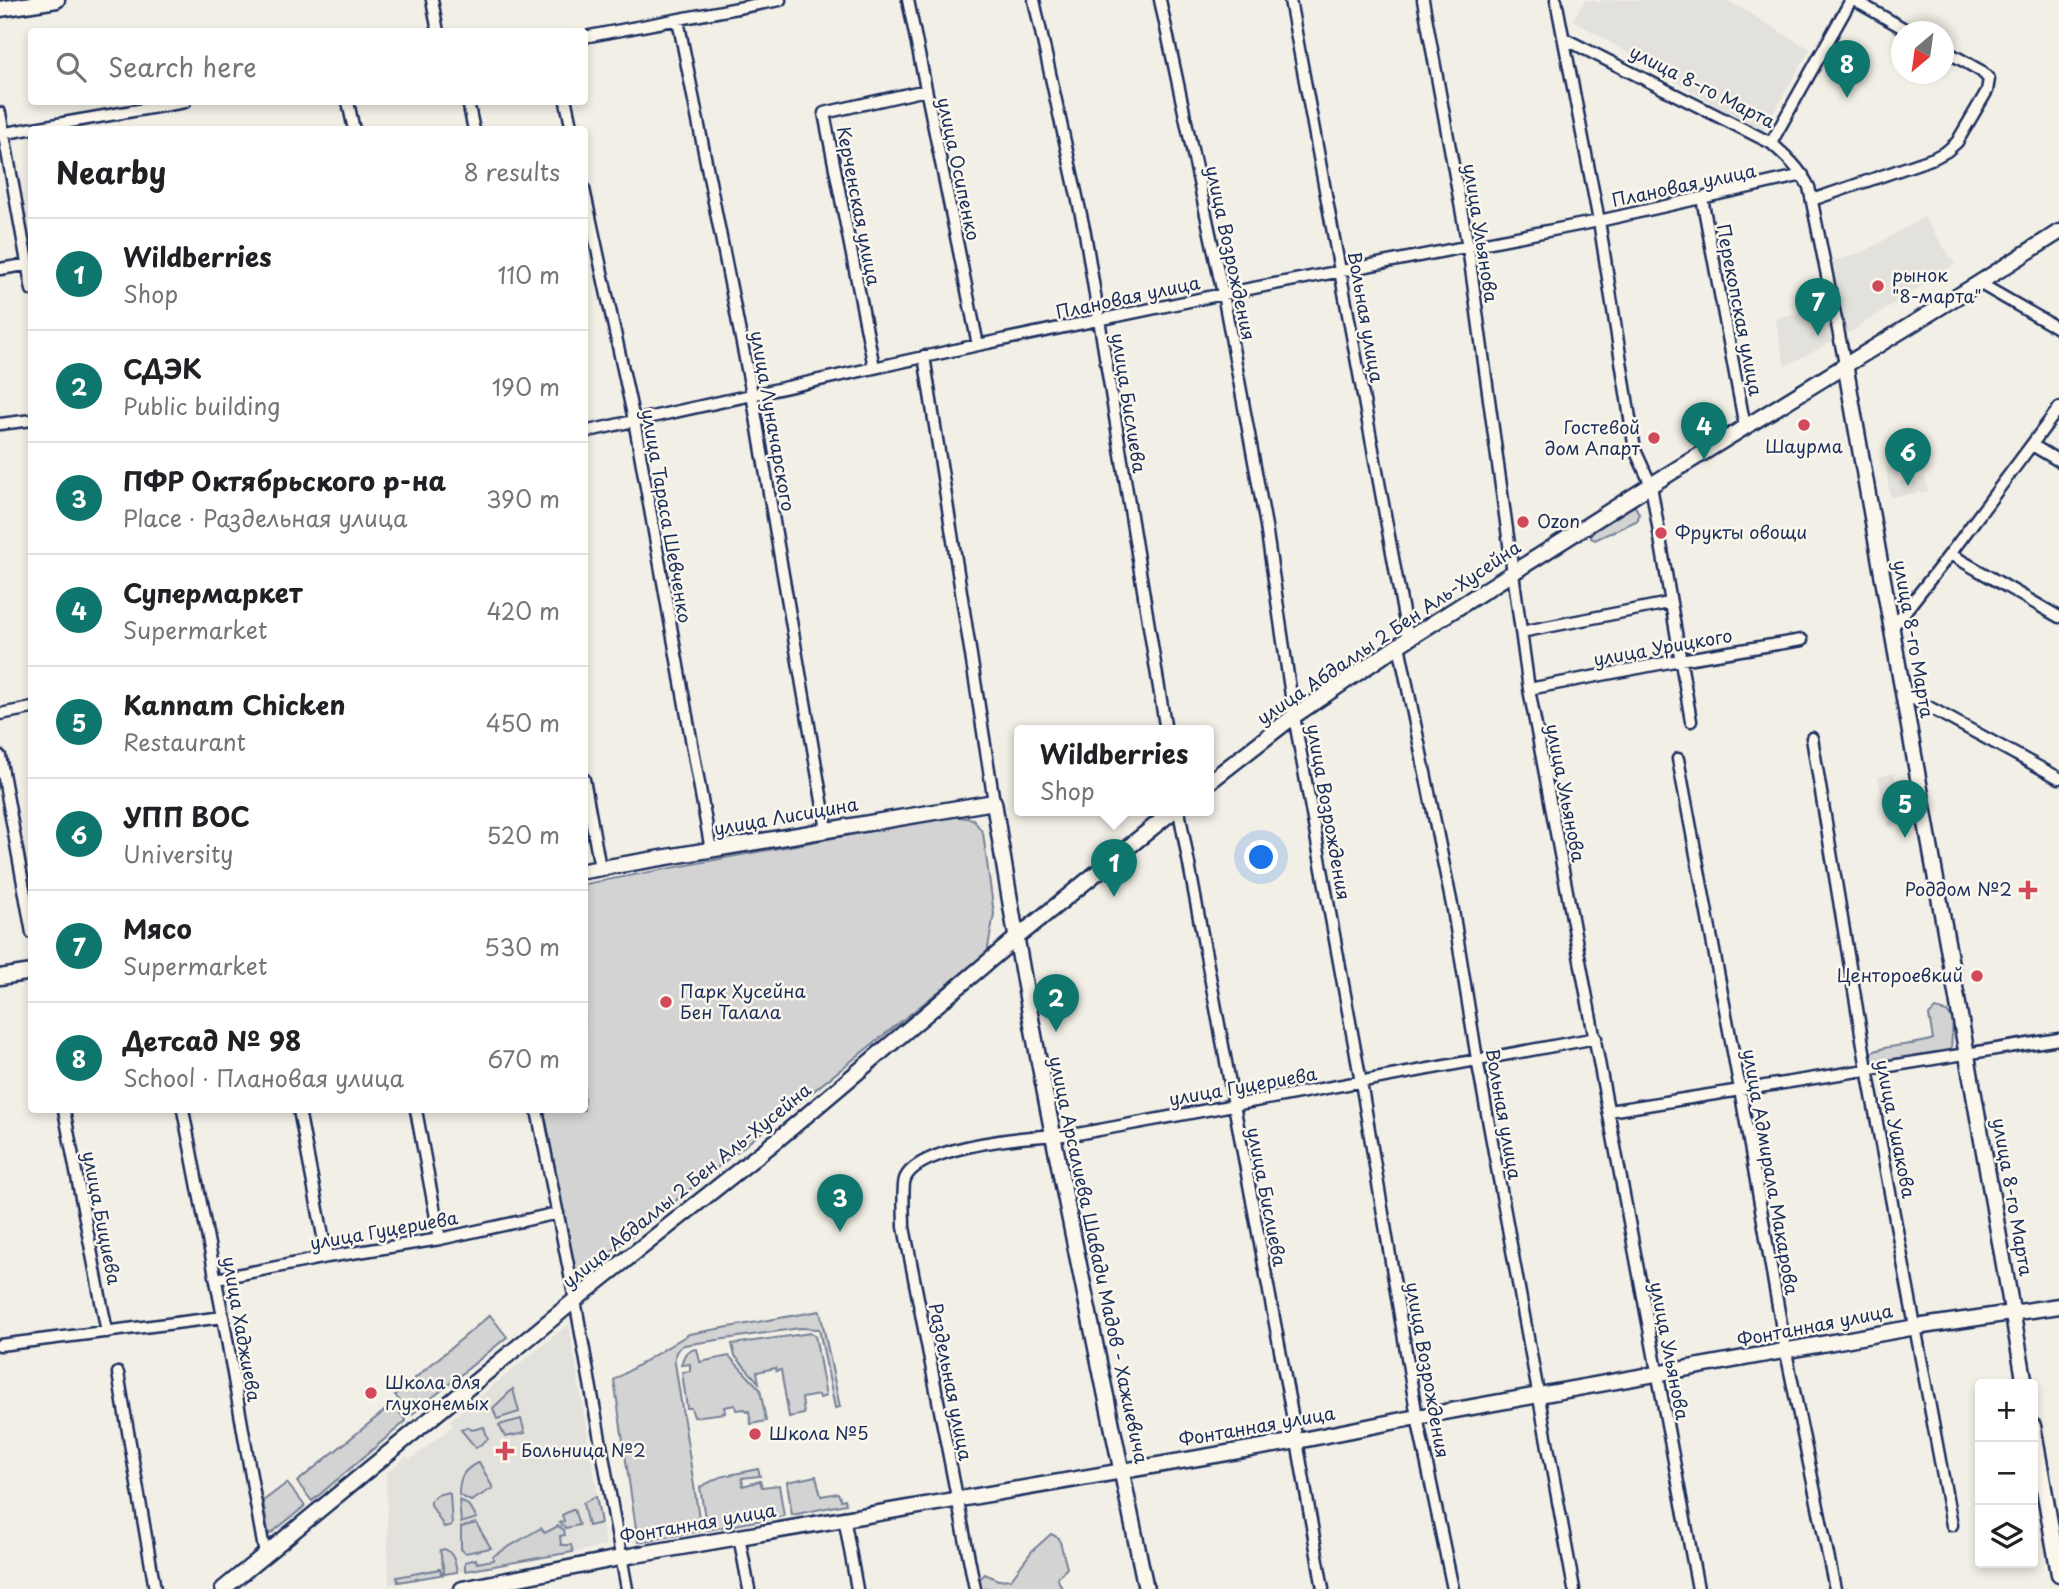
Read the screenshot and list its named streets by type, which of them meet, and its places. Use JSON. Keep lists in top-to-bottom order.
{
  "streets": {
    "street": [
      "улица 8-го Марта",
      "улица Осипенко",
      "Плановая улица",
      "Керченская улица",
      "улица Ульянова",
      "улица Возрождения",
      "Перекопская улица",
      "Вольная улица",
      "улица Бислиева",
      "улица Луначарского",
      "улица Тараса Шевченко",
      "улица Абдаллы 2 Бен Аль-Хусейна",
      "улица Урицкого",
      "улица Лисицина",
      "улица Гуцериева",
      "улица Ушакова",
      "улица Адмирала Макарова",
      "улица Бициева",
      "улица Арсалиева Шавади Мадов - Хажиевича",
      "Фонтанная улица",
      "улица Хаджиева",
      "Раздельная улица"
    ]
  },
  "crossings": [
    ["улица 8-го Марта", "Плановая улица"],
    ["улица 8-го Марта", "улица Абдаллы 2 Бен Аль-Хусейна"],
    ["улица 8-го Марта", "Фонтанная улица"],
    ["улица Осипенко", "Плановая улица"],
    ["улица Осипенко", "Керченская улица"],
    ["Плановая улица", "Керченская улица"],
    ["Плановая улица", "улица Ульянова"],
    ["Плановая улица", "улица Возрождения"],
    ["Плановая улица", "Перекопская улица"],
    ["Плановая улица", "Вольная улица"],
    ["Плановая улица", "улица Бислиева"],
    ["Плановая улица", "улица Луначарского"],
    ["Плановая улица", "улица Тараса Шевченко"],
    ["Плановая улица", "улица Арсалиева Шавади Мадов - Хажиевича"],
    ["улица Ульянова", "улица Абдаллы 2 Бен Аль-Хусейна"],
    ["улица Ульянова", "улица Урицкого"],
    ["улица Ульянова", "улица Гуцериева"],
    ["улица Ульянова", "Фонтанная улица"],
    ["улица Возрождения", "улица Абдаллы 2 Бен Аль-Хусейна"],
    ["улица Возрождения", "улица Гуцериева"],
    ["улица Возрождения", "Фонтанная улица"],
    ["Перекопская улица", "улица Абдаллы 2 Бен Аль-Хусейна"],
    ["Вольная улица", "улица Абдаллы 2 Бен Аль-Хусейна"],
    ["Вольная улица", "улица Гуцериева"],
    ["Вольная улица", "Фонтанная улица"],
    ["улица Бислиева", "улица Гуцериева"],
    ["улица Бислиева", "Фонтанная улица"],
    ["улица Луначарского", "улица Лисицина"],
    ["улица Тараса Шевченко", "улица Лисицина"],
    ["улица Абдаллы 2 Бен Аль-Хусейна", "улица Арсалиева Шавади Мадов - Хажиевича"],
    ["улица Абдаллы 2 Бен Аль-Хусейна", "улица Хаджиева"],
    ["улица Лисицина", "улица Арсалиева Шавади Мадов - Хажиевича"],
    ["улица Гуцериева", "улица Арсалиева Шавади Мадов - Хажиевича"],
    ["улица Гуцериева", "улица Хаджиева"],
    ["улица Гуцериева", "Раздельная улица"],
    ["улица Ушакова", "Фонтанная улица"],
    ["улица Адмирала Макарова", "Фонтанная улица"],
    ["улица Арсалиева Шавади Мадов - Хажиевича", "Фонтанная улица"],
    ["Фонтанная улица", "Раздельная улица"]
  ],
  "places": {
    "other": [
      "рынок \"8-марта\"",
      "Шаурма",
      "Гостевой дом Апарт",
      "Ozon",
      "Фрукты овощи",
      "Центороевкий",
      "Парк Хусейна Бен Талала",
      "Школа для глухонемых",
      "Школа №5"
    ],
    "health": ["Роддом №2", "Больница №2"]
  },
  "north": "bottom left",
  "page": {
    "search": "Search here",
    "pins": [
      "8",
      "7",
      "4",
      "6",
      "5",
      "1",
      "2",
      "3"
    ],
    "heading": ["Nearby", "8 results"],
    "list": [
      {
        "mark": "1",
        "name": "Wildberries",
        "note": "Shop",
        "value": "110 m"
      },
      {
        "mark": "2",
        "name": "СДЭК",
        "note": "Public building",
        "value": "190 m"
      },
      {
        "mark": "3",
        "name": "ПФР Октябрьского р-на",
        "note": "Place · Раздельная улица",
        "value": "390 m"
      },
      {
        "mark": "4",
        "name": "Супермаркет",
        "note": "Supermarket",
        "value": "420 m"
      },
      {
        "mark": "5",
        "name": "Kannam Chicken",
        "note": "Restaurant",
        "value": "450 m"
      },
      {
        "mark": "6",
        "name": "УПП ВОС",
        "note": "University",
        "value": "520 m"
      },
      {
        "mark": "7",
        "name": "Мясо",
        "note": "Supermarket",
        "value": "530 m"
      },
      {
        "mark": "8",
        "name": "Детсад № 98",
        "note": "School · Плановая улица",
        "value": "670 m"
      }
    ],
    "popup": ["Wildberries", "Shop"],
    "map_buttons": ["+", "−"]
  }
}
